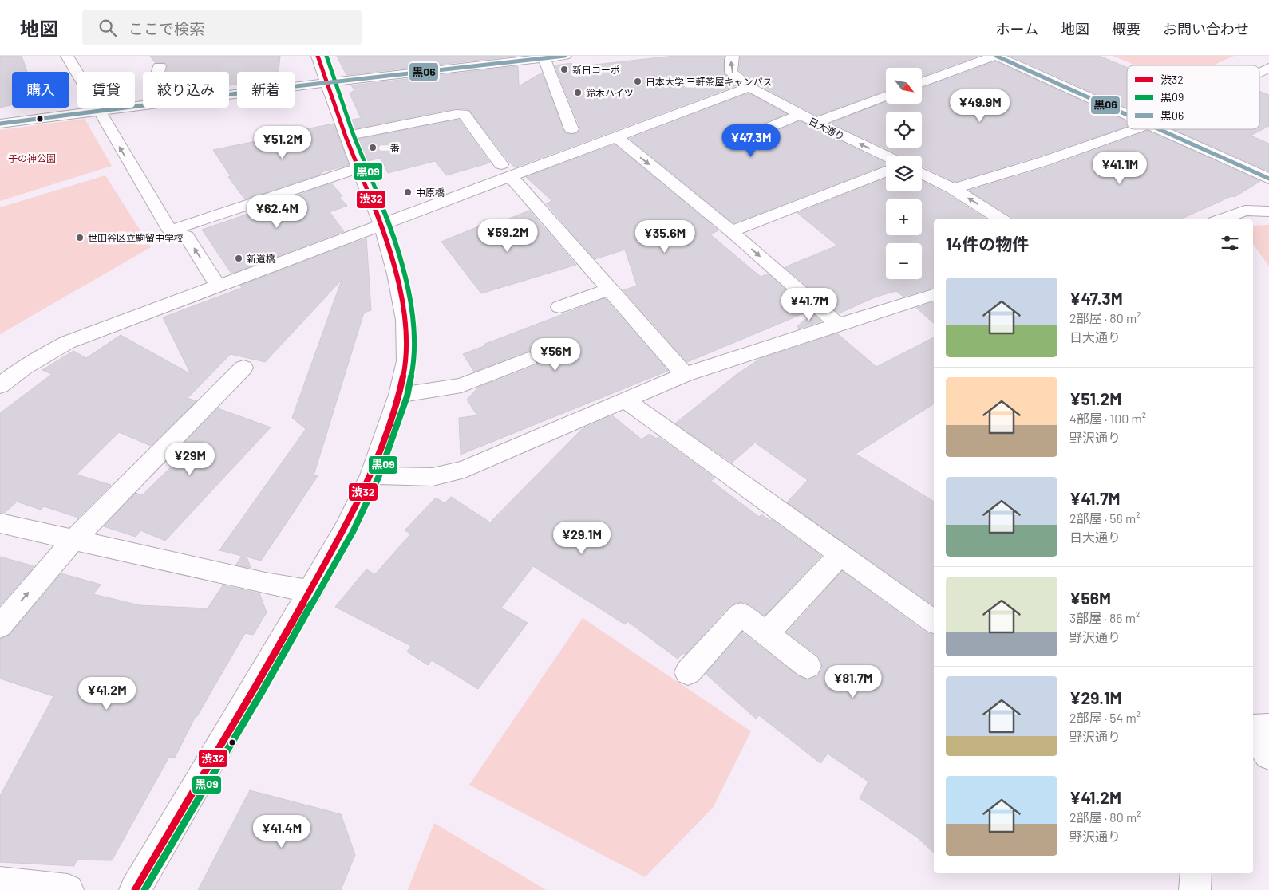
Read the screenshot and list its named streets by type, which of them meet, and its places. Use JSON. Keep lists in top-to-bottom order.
{
  "streets": {
    "street": ["日大通り"]
  },
  "parks": ["子の神公園"],
  "places": [
    "新日コーポ",
    "日本大学 三軒茶屋キャンパス",
    "鈴木ハイツ",
    "一番",
    "中原橋",
    "世田谷区立駒留中学校",
    "新道橋"
  ],
  "lines": ["transit line 渋32", "transit line 黒09", "transit line 黒06"],
  "legend": ["渋32", "黒09", "黒06"],
  "north": "bottom right",
  "page": {
    "header": "地図",
    "search": "ここで検索",
    "nav": [
      "ホーム",
      "地図",
      "概要",
      "お問い合わせ"
    ],
    "map_buttons": ["+", "−"],
    "chip": [
      "購入",
      "賃貸",
      "絞り込み",
      "新着"
    ],
    "price": [
      "¥49.9M",
      "¥47.3M",
      "¥51.2M",
      "¥41.1M",
      "¥62.4M",
      "¥59.2M",
      "¥35.6M",
      "¥41.7M",
      "¥56M",
      "¥29M",
      "¥29.1M",
      "¥81.7M",
      "¥41.2M",
      "¥41.4M"
    ],
    "heading": "14件の物件",
    "list": [
      {
        "name": "¥47.3M",
        "note": "2部屋 · 80 m² · 日大通り"
      },
      {
        "name": "¥51.2M",
        "note": "4部屋 · 100 m² · 野沢通り"
      },
      {
        "name": "¥41.7M",
        "note": "2部屋 · 58 m² · 日大通り"
      },
      {
        "name": "¥56M",
        "note": "3部屋 · 86 m² · 野沢通り"
      },
      {
        "name": "¥29.1M",
        "note": "2部屋 · 54 m² · 野沢通り"
      },
      {
        "name": "¥41.2M",
        "note": "2部屋 · 80 m² · 野沢通り"
      }
    ]
  }
}
